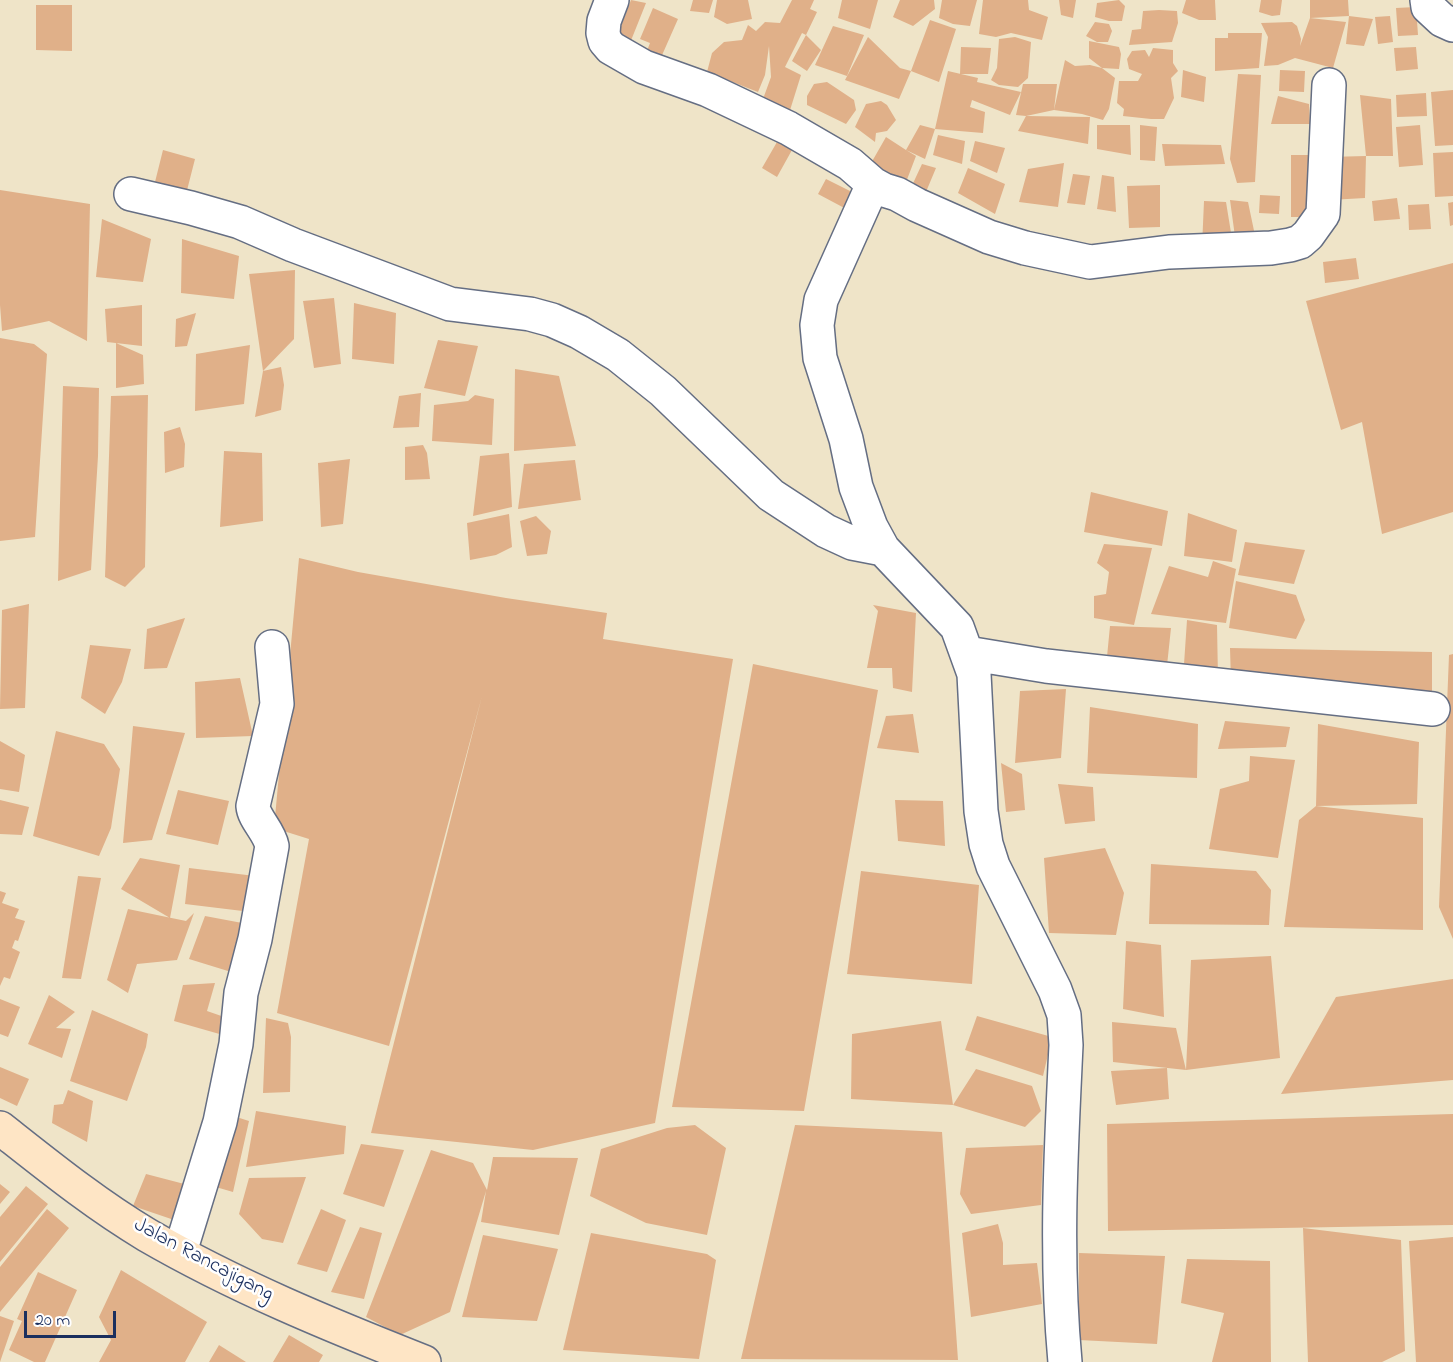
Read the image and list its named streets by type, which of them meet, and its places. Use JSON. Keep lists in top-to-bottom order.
{
  "streets": {
    "main road": ["Jalan Rancajigang"]
  },
  "scale_bar": "20 m"
}
